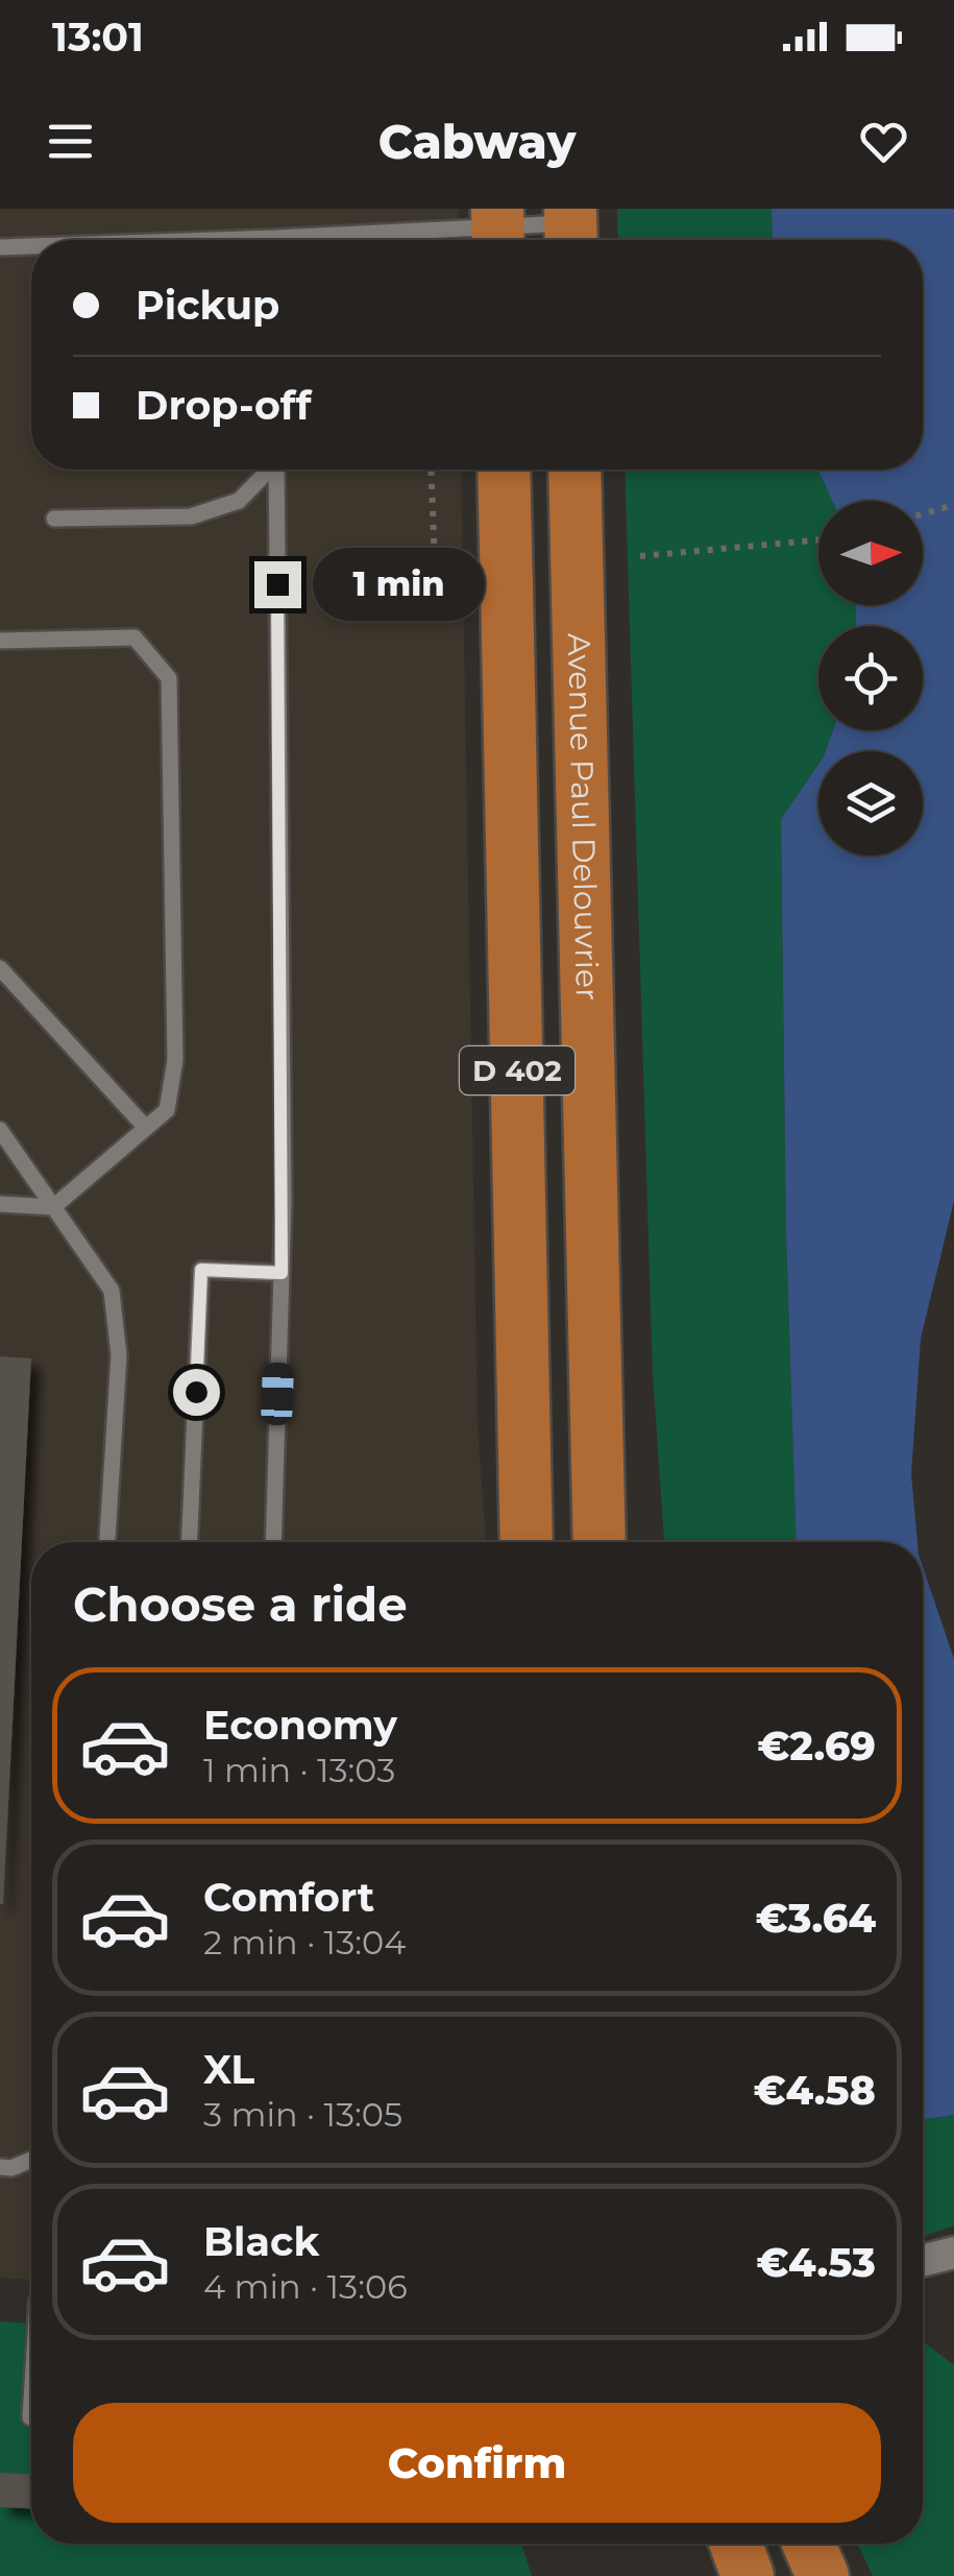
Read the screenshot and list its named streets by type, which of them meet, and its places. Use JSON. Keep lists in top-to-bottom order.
{
  "streets": {
    "main road": ["Avenue Paul Delouvrier", "D 402"]
  },
  "north": "right",
  "page": {
    "status": "13:01",
    "header": "Cabway",
    "banner": ["Pickup", "Drop-off"],
    "bubble": "1 min",
    "heading": "Choose a ride",
    "list": [
      {
        "name": "Economy",
        "note": "1 min · 13:03",
        "value": "€2.69"
      },
      {
        "name": "Comfort",
        "note": "2 min · 13:04",
        "value": "€3.64"
      },
      {
        "name": "XL",
        "note": "3 min · 13:05",
        "value": "€4.58"
      },
      {
        "name": "Black",
        "note": "4 min · 13:06",
        "value": "€4.53"
      }
    ],
    "buttons": "Confirm"
  }
}
